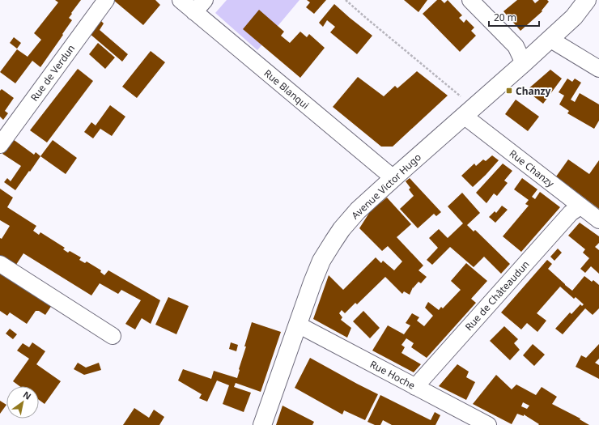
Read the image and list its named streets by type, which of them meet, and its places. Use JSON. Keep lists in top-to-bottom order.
{
  "streets": {
    "street": [
      "Rue de Verdun",
      "Rue Blanqui",
      "Rue Chanzy",
      "Avenue Victor Hugo",
      "Rue de Châteaudun",
      "Rue Hoche"
    ]
  },
  "crossings": [
    ["Rue Blanqui", "Avenue Victor Hugo"],
    ["Rue Chanzy", "Avenue Victor Hugo"],
    ["Rue Chanzy", "Rue de Châteaudun"],
    ["Avenue Victor Hugo", "Rue Hoche"],
    ["Rue de Châteaudun", "Rue Hoche"]
  ],
  "places": {
    "transit": ["Chanzy"]
  },
  "scale_bar": "20 m",
  "north": "top right"
}
